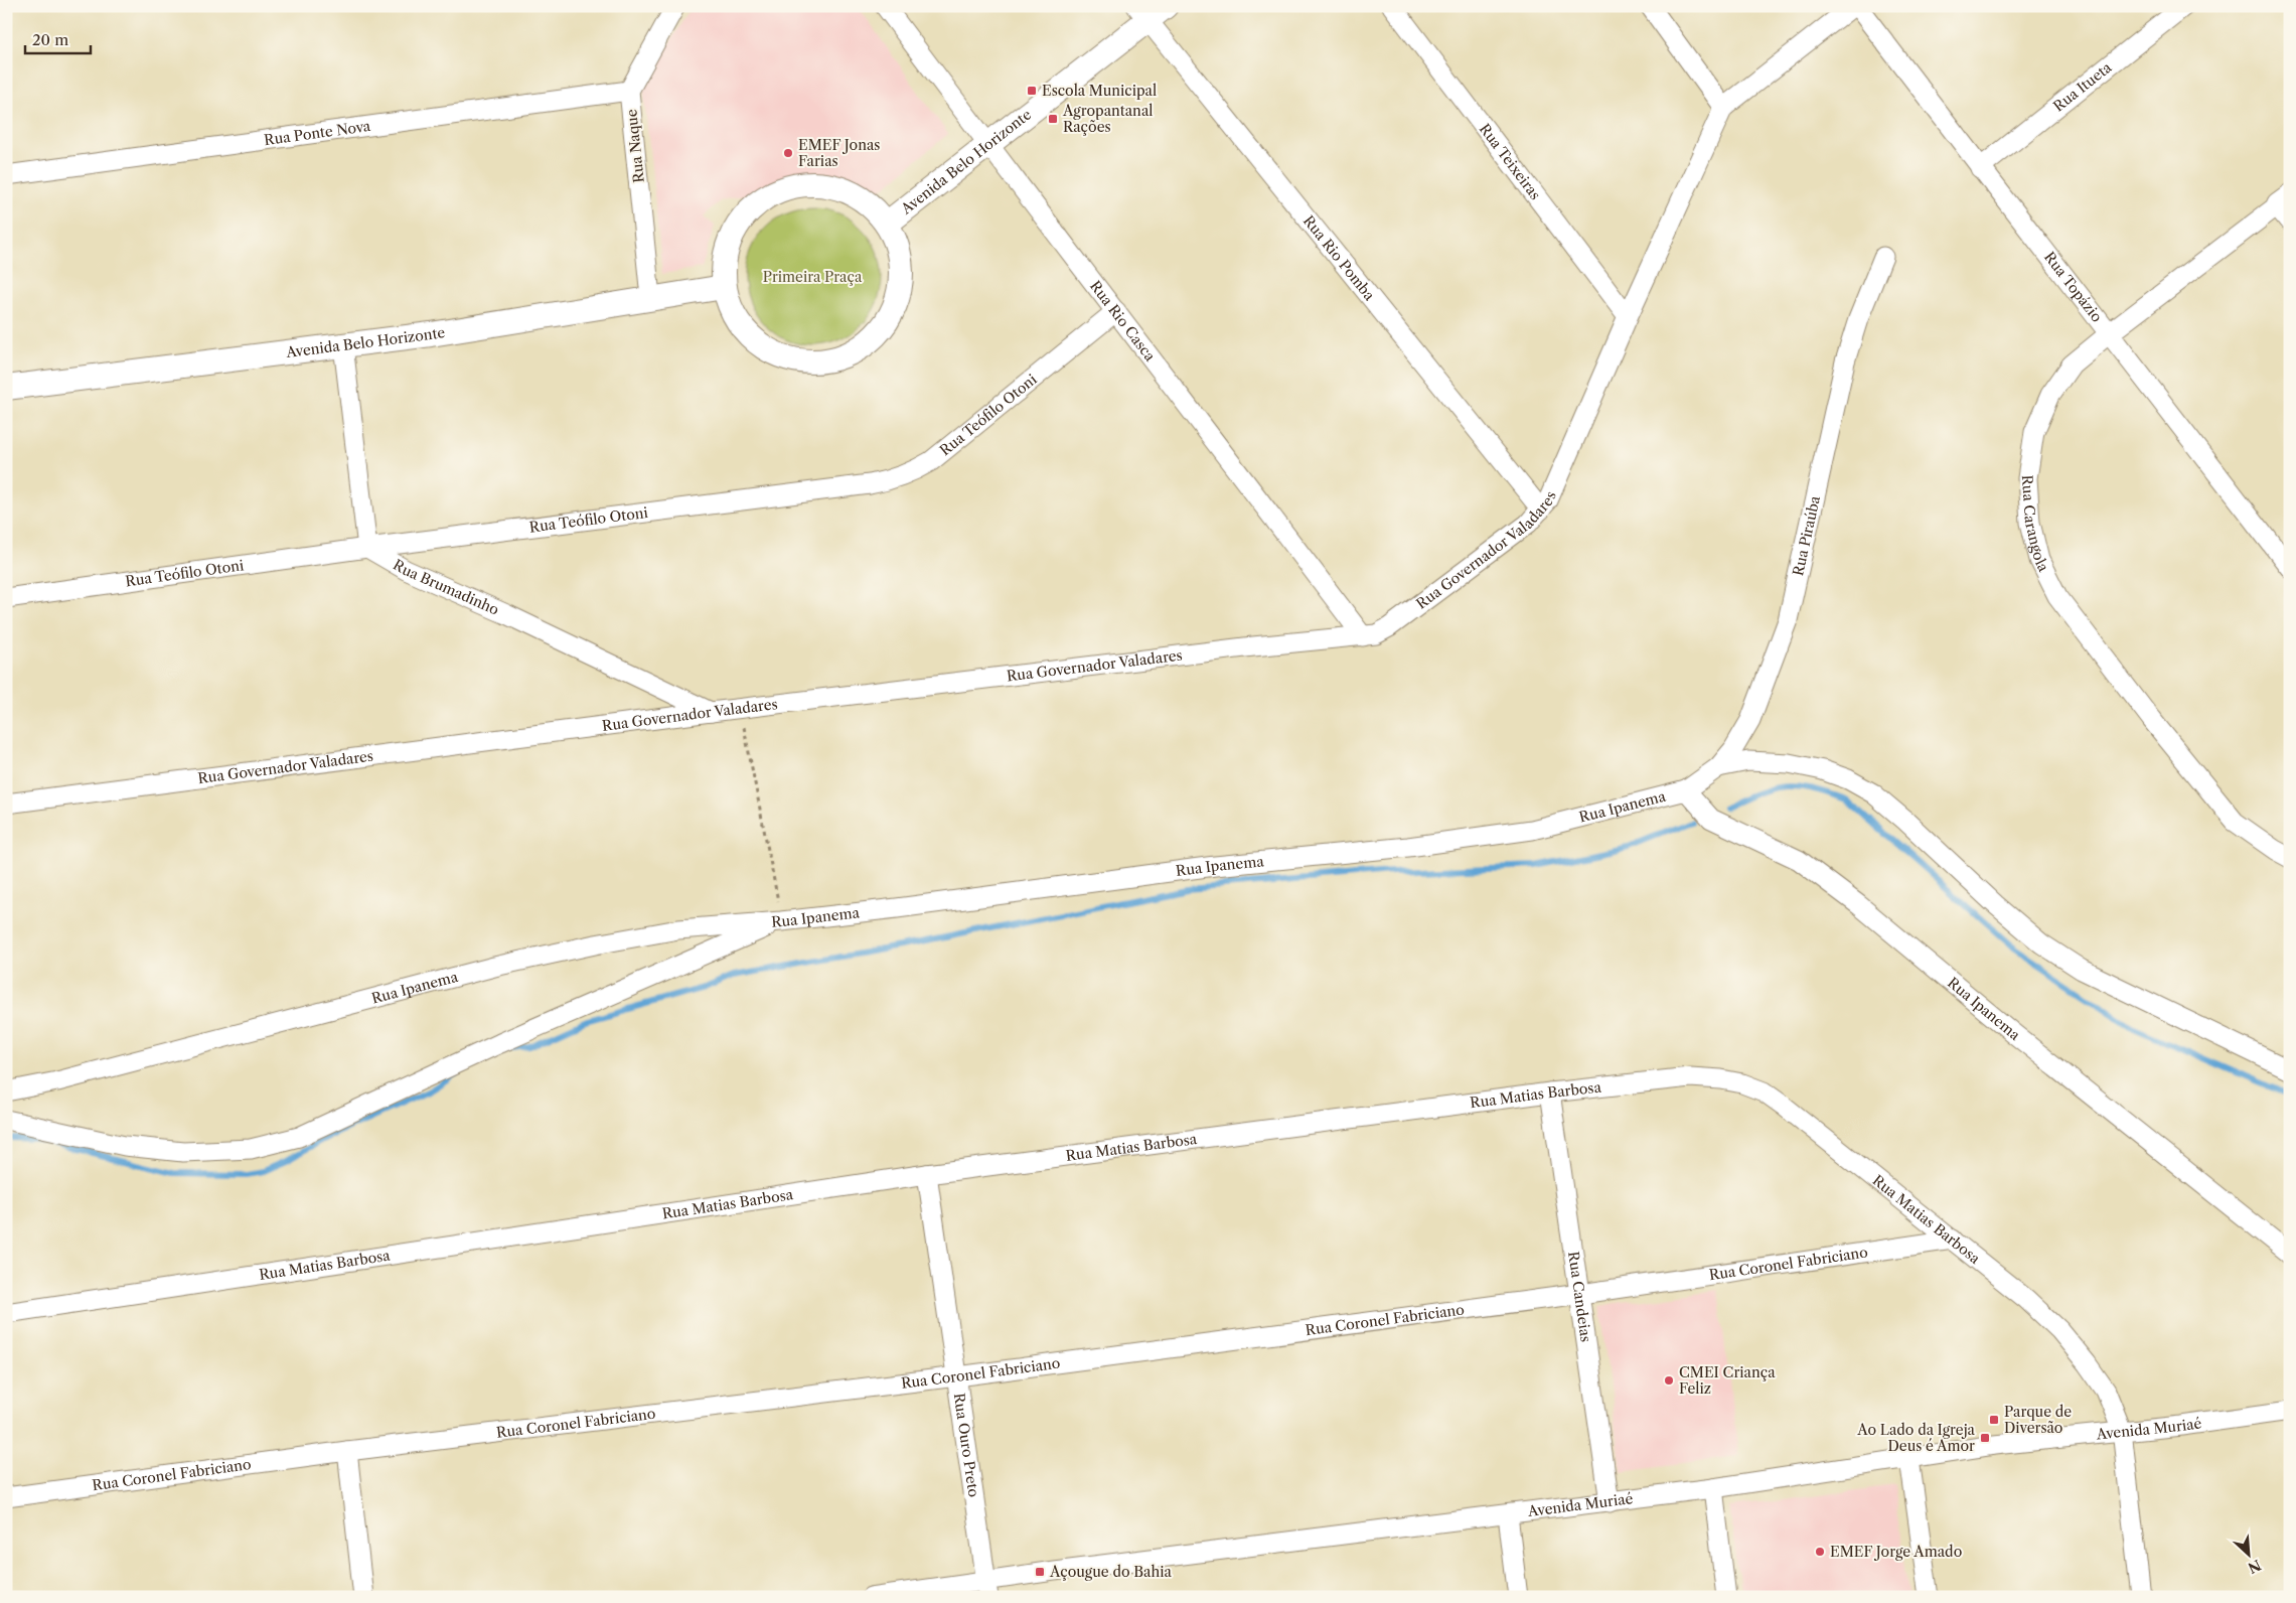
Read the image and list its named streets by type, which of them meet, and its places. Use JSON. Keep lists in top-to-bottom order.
{
  "streets": {
    "street": [
      "Rua Itueta",
      "Rua Ponte Nova",
      "Rua Naque",
      "Avenida Belo Horizonte",
      "Rua Teixeiras",
      "Rua Rio Pomba",
      "Rua Topázio",
      "Rua Rio Casca",
      "Rua Teófilo Otoni",
      "Rua Carangola",
      "Rua Piraúba",
      "Rua Governador Valadares",
      "Rua Brumadinho",
      "Rua Ipanema",
      "Rua Matias Barbosa",
      "Rua Coronel Fabriciano",
      "Rua Candeias",
      "Avenida Muriaé",
      "Rua Ouro Preto"
    ]
  },
  "crossings": [
    ["Rua Itueta", "Rua Topázio"],
    ["Rua Ponte Nova", "Rua Naque"],
    ["Rua Naque", "Avenida Belo Horizonte"],
    ["Avenida Belo Horizonte", "Rua Rio Pomba"],
    ["Avenida Belo Horizonte", "Rua Rio Casca"],
    ["Rua Teixeiras", "Rua Governador Valadares"],
    ["Rua Rio Pomba", "Rua Governador Valadares"],
    ["Rua Topázio", "Rua Carangola"],
    ["Rua Topázio", "Rua Governador Valadares"],
    ["Rua Rio Casca", "Rua Teófilo Otoni"],
    ["Rua Rio Casca", "Rua Governador Valadares"],
    ["Rua Teófilo Otoni", "Rua Brumadinho"],
    ["Rua Piraúba", "Rua Ipanema"],
    ["Rua Governador Valadares", "Rua Brumadinho"],
    ["Rua Matias Barbosa", "Rua Coronel Fabriciano"],
    ["Rua Matias Barbosa", "Rua Candeias"],
    ["Rua Matias Barbosa", "Avenida Muriaé"],
    ["Rua Matias Barbosa", "Rua Ouro Preto"],
    ["Rua Coronel Fabriciano", "Rua Candeias"],
    ["Rua Coronel Fabriciano", "Rua Ouro Preto"],
    ["Rua Candeias", "Avenida Muriaé"],
    ["Avenida Muriaé", "Rua Ouro Preto"]
  ],
  "parks": ["Primeira Praça"],
  "places": {
    "transit": [
      "Escola Municipal",
      "Agropantanal Rações",
      "Parque de Diversão",
      "Ao Lado da Igreja Deus é Amor",
      "Açougue do Bahia"
    ],
    "other": ["EMEF Jonas Farias", "CMEI Criança Feliz", "EMEF Jorge Amado"]
  },
  "scale_bar": "20 m",
  "north": "bottom right"
}
